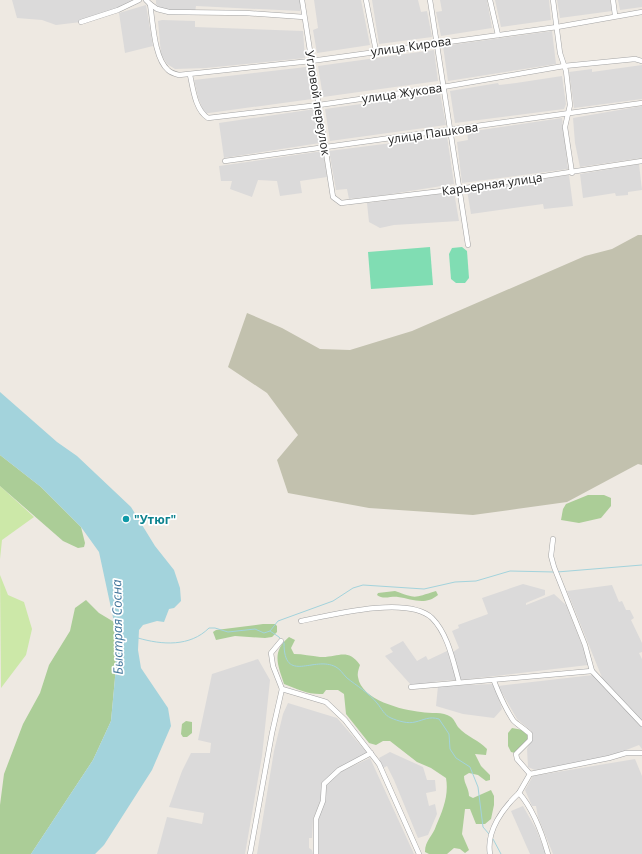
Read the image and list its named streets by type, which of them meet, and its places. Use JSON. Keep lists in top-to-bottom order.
{
  "streets": {
    "street": [
      "улица Кирова",
      "улица Жукова",
      "Угловой переулок",
      "улица Пашкова",
      "Карьерная улица"
    ]
  },
  "crossings": [
    ["улица Кирова", "улица Жукова"],
    ["улица Кирова", "Угловой переулок"],
    ["улица Жукова", "Угловой переулок"],
    ["Угловой переулок", "улица Пашкова"],
    ["Угловой переулок", "Карьерная улица"]
  ],
  "water": ["Быстрая Сосна"],
  "places": ["\"Утюг\""]
}
